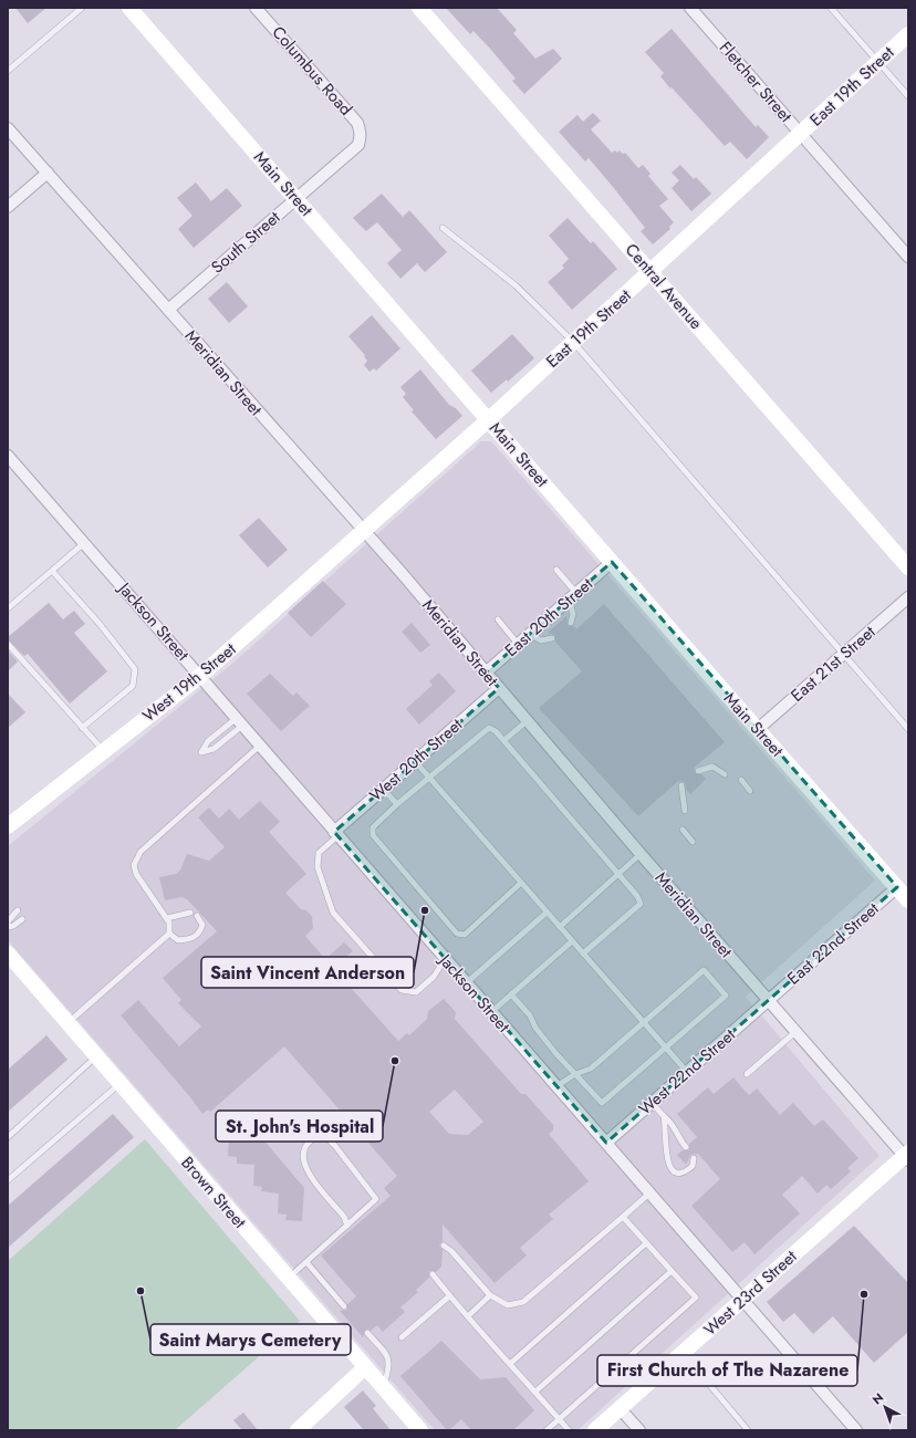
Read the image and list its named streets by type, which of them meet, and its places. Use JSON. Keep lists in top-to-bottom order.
{
  "streets": {
    "street": [
      "Columbus Road",
      "Fletcher Street",
      "East 19th Street",
      "Main Street",
      "South Street",
      "Central Avenue",
      "Meridian Street",
      "East 20th Street",
      "Jackson Street",
      "East 21st Street",
      "West 19th Street",
      "West 20th Street",
      "East 22nd Street",
      "West 22nd Street",
      "Brown Street",
      "West 23rd Street"
    ]
  },
  "crossings": [
    ["Columbus Road", "South Street"],
    ["Fletcher Street", "East 19th Street"],
    ["East 19th Street", "Main Street"],
    ["East 19th Street", "Central Avenue"],
    ["East 19th Street", "Meridian Street"],
    ["East 19th Street", "West 19th Street"],
    ["Main Street", "South Street"],
    ["Main Street", "East 20th Street"],
    ["Main Street", "East 21st Street"],
    ["Main Street", "East 22nd Street"],
    ["South Street", "Meridian Street"],
    ["Meridian Street", "East 20th Street"],
    ["Meridian Street", "West 19th Street"],
    ["Meridian Street", "West 20th Street"],
    ["Meridian Street", "East 22nd Street"],
    ["Meridian Street", "West 22nd Street"],
    ["Meridian Street", "West 23rd Street"],
    ["Jackson Street", "West 19th Street"],
    ["Jackson Street", "West 20th Street"],
    ["Jackson Street", "West 22nd Street"],
    ["Jackson Street", "West 23rd Street"],
    ["East 22nd Street", "West 22nd Street"]
  ],
  "places": [
    "Saint Vincent Anderson",
    "St. John's Hospital",
    "Saint Marys Cemetery",
    "First Church of The Nazarene"
  ],
  "north": "top left"
}
